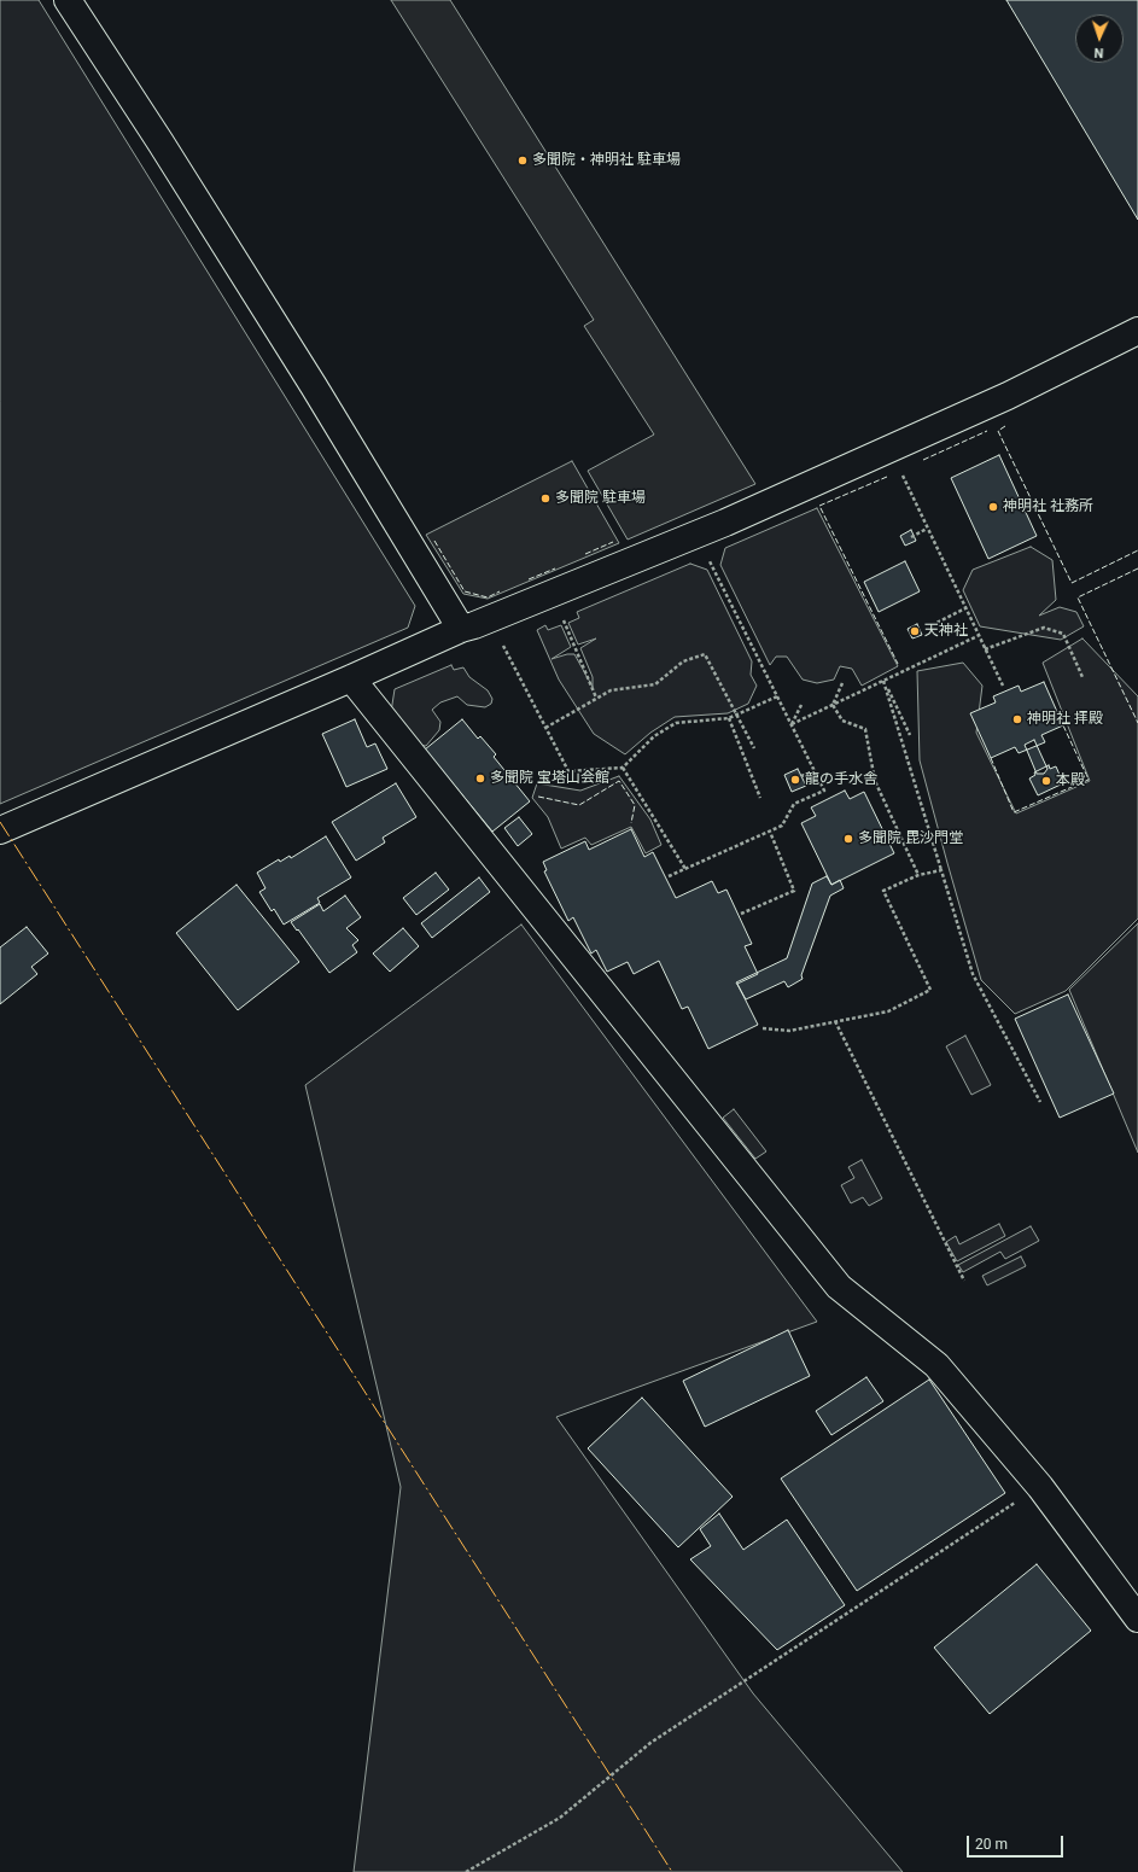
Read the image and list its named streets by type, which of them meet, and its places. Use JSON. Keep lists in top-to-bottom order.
{
  "places": [
    "多聞院・神明社 駐車場",
    "多聞院 駐車場",
    "神明社 社務所",
    "天神社",
    "神明社 拝殿",
    "多聞院 宝塔山会館",
    "龍の手水舎",
    "本殿",
    "多聞院 毘沙門堂"
  ],
  "scale_bar": "20 m",
  "north": "bottom"
}
